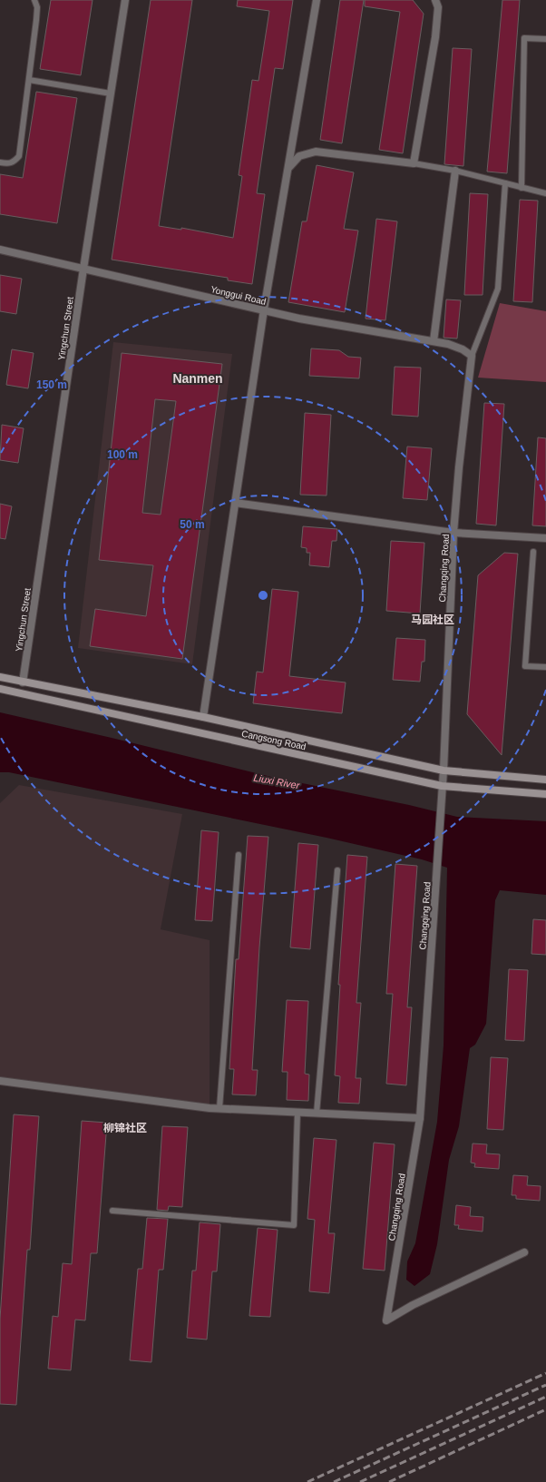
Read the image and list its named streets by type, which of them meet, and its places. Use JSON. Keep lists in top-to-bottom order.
{
  "streets": {
    "main road": ["Cangsong Road"],
    "street": ["Yonggui Road", "Yingchun Street", "Changqing Road"]
  },
  "crossings": [
    ["Yonggui Road", "Yingchun Street"],
    ["Yonggui Road", "Changqing Road"],
    ["Yingchun Street", "Cangsong Road"],
    ["Changqing Road", "Cangsong Road"]
  ],
  "districts": ["Nanmen", "马园社区", "柳锦社区"],
  "water": ["Liuxi River"],
  "rings": ["150 m", "100 m", "50 m"]
}
